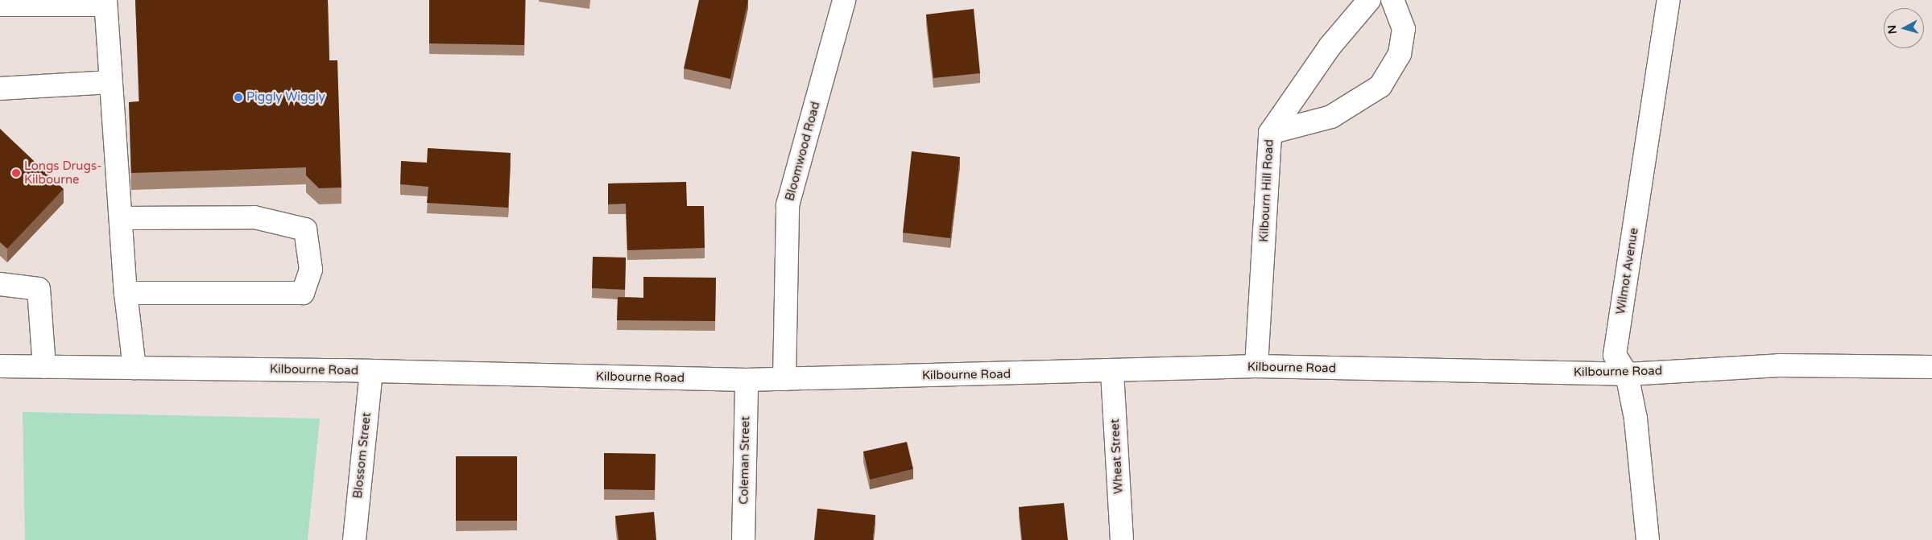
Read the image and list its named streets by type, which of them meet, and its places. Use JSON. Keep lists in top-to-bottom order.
{
  "streets": {
    "street": [
      "Bloomwood Road",
      "Kilbourn Hill Road",
      "Wilmot Avenue",
      "Kilbourne Road",
      "Blossom Street",
      "Wheat Street",
      "Coleman Street"
    ]
  },
  "crossings": [
    ["Bloomwood Road", "Kilbourne Road"],
    ["Kilbourn Hill Road", "Kilbourne Road"],
    ["Wilmot Avenue", "Kilbourne Road"],
    ["Kilbourne Road", "Blossom Street"],
    ["Kilbourne Road", "Wheat Street"],
    ["Kilbourne Road", "Coleman Street"]
  ],
  "places": ["Piggly Wiggly", "Longs Drugs- Kilbourne"],
  "north": "left"
}
